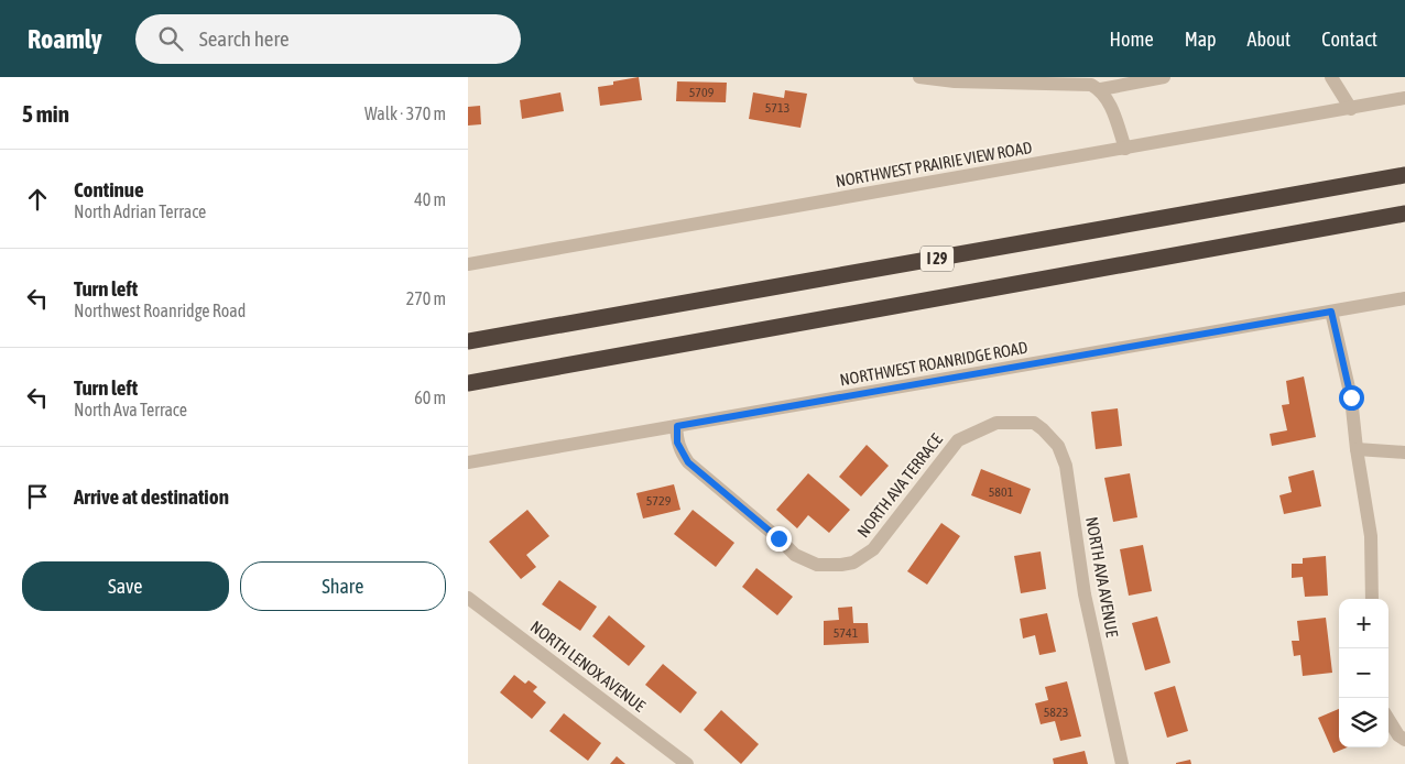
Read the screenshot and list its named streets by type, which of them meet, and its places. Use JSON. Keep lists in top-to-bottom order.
{
  "streets": {
    "highway": ["I 29"],
    "street": [
      "NORTHWEST PRAIRIE VIEW ROAD",
      "NORTHWEST ROANRIDGE ROAD",
      "NORTH AVA TERRACE",
      "NORTH AVA AVENUE",
      "NORTH LENOX AVENUE"
    ]
  },
  "crossings": [
    ["NORTHWEST ROANRIDGE ROAD", "NORTH AVA TERRACE"],
    ["NORTH AVA TERRACE", "NORTH AVA AVENUE"]
  ],
  "house_numbers": [
    "5709",
    "5713",
    "5801",
    "5729",
    "5741",
    "5823"
  ],
  "page": {
    "header": "Roamly",
    "search": "Search here",
    "nav": [
      "Home",
      "Map",
      "About",
      "Contact"
    ],
    "heading": ["5 min", "Walk · 370 m"],
    "list": [
      ["Continue", "North Adrian Terrace", "40 m"],
      ["Turn left", "Northwest Roanridge Road", "270 m"],
      ["Turn left", "North Ava Terrace", "60 m"],
      "Arrive at destination"
    ],
    "buttons": ["Save", "Share"],
    "map_buttons": ["+", "−"]
  }
}
